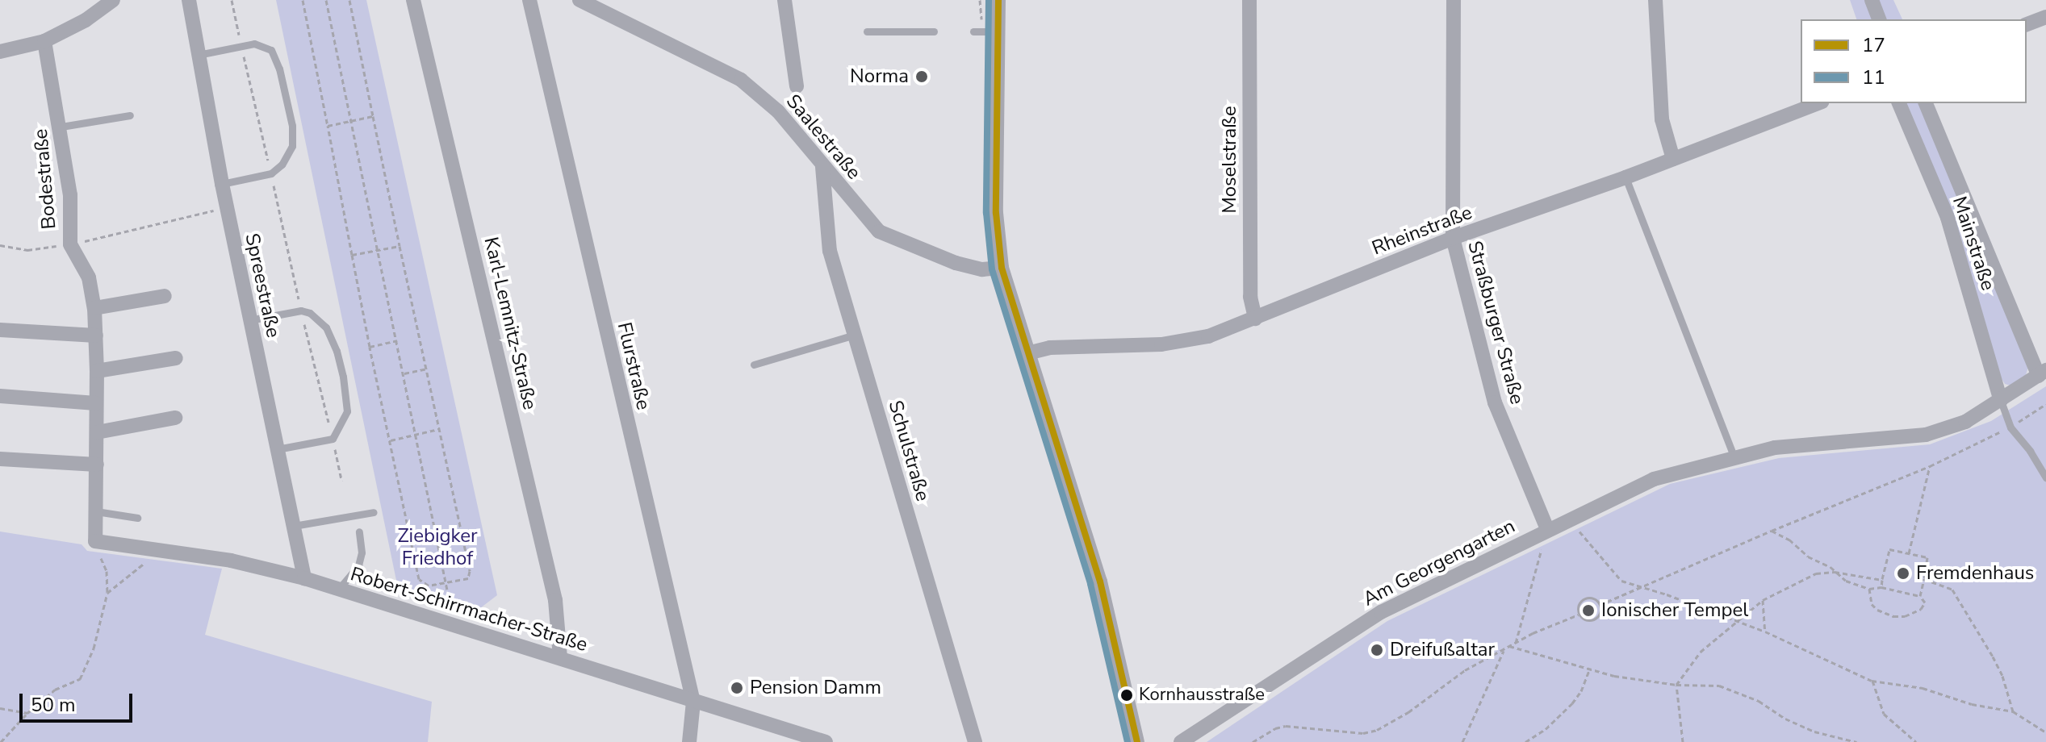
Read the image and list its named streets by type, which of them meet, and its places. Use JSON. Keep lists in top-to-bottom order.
{
  "streets": {
    "street": [
      "Saalestraße",
      "Moselstraße",
      "Bodestraße",
      "Rheinstraße",
      "Mainstraße",
      "Spreestraße",
      "Straßburger Straße",
      "Karl-Lemnitz-Straße",
      "Flurstraße",
      "Schulstraße",
      "Am Georgengarten",
      "Robert-Schirrmacher-Straße"
    ]
  },
  "crossings": [
    ["Saalestraße", "Schulstraße"],
    ["Moselstraße", "Rheinstraße"],
    ["Bodestraße", "Robert-Schirrmacher-Straße"],
    ["Rheinstraße", "Straßburger Straße"],
    ["Mainstraße", "Am Georgengarten"],
    ["Spreestraße", "Robert-Schirrmacher-Straße"],
    ["Straßburger Straße", "Am Georgengarten"],
    ["Karl-Lemnitz-Straße", "Robert-Schirrmacher-Straße"],
    ["Flurstraße", "Robert-Schirrmacher-Straße"]
  ],
  "parks": ["Ziebigker Friedhof"],
  "places": [
    "Norma",
    "Fremdenhaus",
    "Ionischer Tempel",
    "Dreifußaltar",
    "Pension Damm",
    "Kornhausstraße"
  ],
  "lines": ["transit line 17", "transit line 11"],
  "legend": ["17", "11"],
  "scale_bar": "50 m"
}
